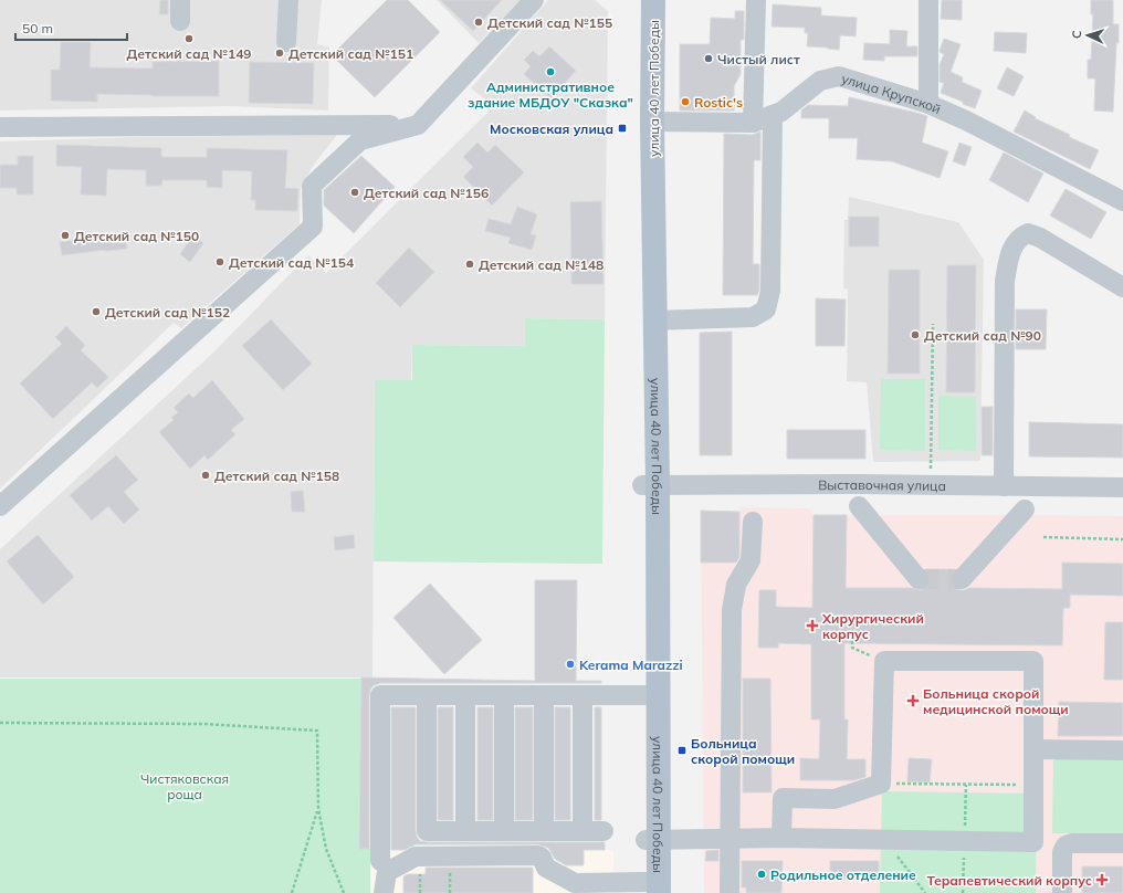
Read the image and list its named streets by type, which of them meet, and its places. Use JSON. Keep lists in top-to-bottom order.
{
  "streets": {
    "main road": ["улица 40 лет Победы"],
    "street": ["улица Крупской", "Выставочная улица"]
  },
  "crossings": [
    ["улица 40 лет Победы", "улица Крупской"],
    ["улица 40 лет Победы", "Выставочная улица"]
  ],
  "parks": ["Чистяковская роща"],
  "places": {
    "other": [
      "Детский сад №155",
      "Детский сад №149",
      "Детский сад №151",
      "Чистый лист",
      "Административное здание МБДОУ \"Сказка\"",
      "Rostic's",
      "Детский сад №156",
      "Детский сад №150",
      "Детский сад №154",
      "Детский сад №148",
      "Детский сад №152",
      "Детский сад №90",
      "Детский сад №158",
      "Kerama Marazzi",
      "Родильное отделение"
    ],
    "transit": ["Московская улица", "Больница скорой помощи"],
    "health": ["Хирургический корпус", "Больница скорой медицинской помощи", "Терапевтический корпус"]
  },
  "scale_bar": "50 m",
  "north": "left"
}
